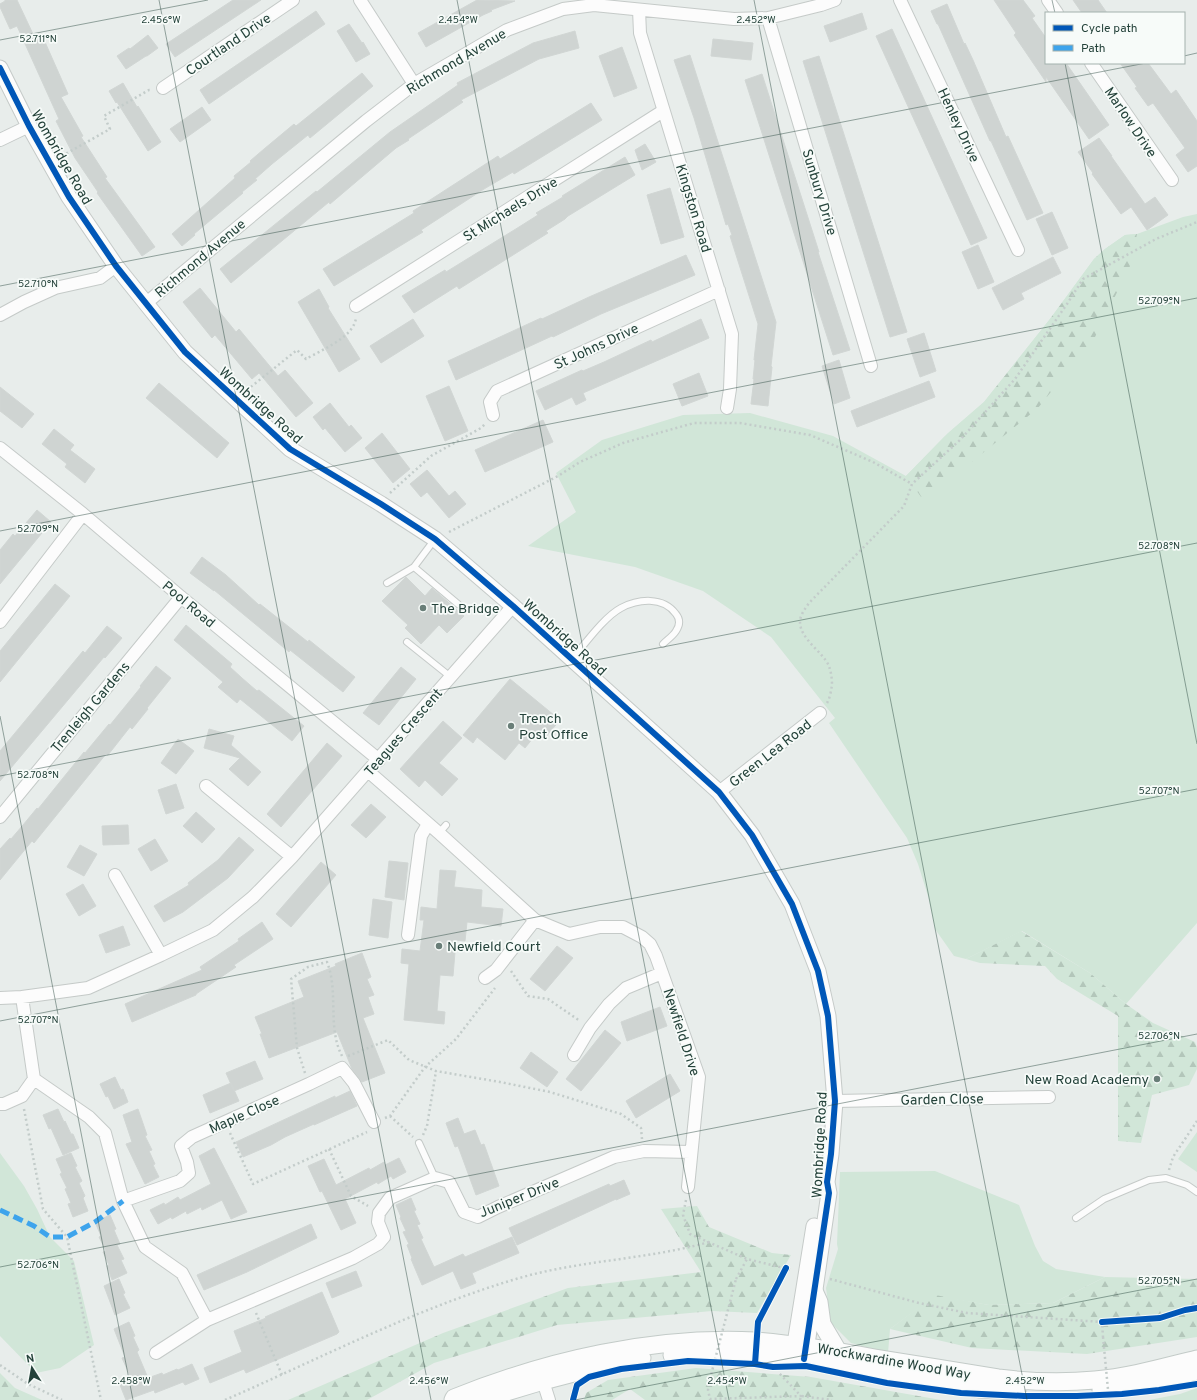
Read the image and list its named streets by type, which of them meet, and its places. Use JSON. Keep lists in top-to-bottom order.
{
  "streets": {
    "main road": ["Wrockwardine Wood Way"],
    "street": [
      "Courtland Drive",
      "Richmond Avenue",
      "Marlow Drive",
      "Henley Drive",
      "Wombridge Road",
      "Sunbury Drive",
      "Kingston Road",
      "St Michaels Drive",
      "St Johns Drive",
      "Pool Road",
      "Trenleigh Gardens",
      "Teagues Crescent",
      "Green Lea Road",
      "Newfield Drive",
      "Garden Close",
      "Maple Close",
      "Juniper Drive"
    ]
  },
  "crossings": [
    ["Richmond Avenue", "Wombridge Road"],
    ["Richmond Avenue", "Sunbury Drive"],
    ["Richmond Avenue", "Kingston Road"],
    ["Wombridge Road", "Teagues Crescent"],
    ["Wombridge Road", "Green Lea Road"],
    ["Wombridge Road", "Garden Close"],
    ["Wombridge Road", "Wrockwardine Wood Way"],
    ["Kingston Road", "St Michaels Drive"],
    ["Kingston Road", "St Johns Drive"],
    ["Pool Road", "Trenleigh Gardens"],
    ["Pool Road", "Teagues Crescent"],
    ["Teagues Crescent", "Newfield Drive"],
    ["Newfield Drive", "Juniper Drive"]
  ],
  "places": [
    "The Bridge",
    "Trench Post Office",
    "Newfield Court",
    "New Road Academy"
  ],
  "legend": ["Cycle path", "Path"],
  "north": "top",
  "coordinates": [
    "2.456°W",
    "2.454°W",
    "2.452°W",
    "52.711°N",
    "52.710°N",
    "52.709°N",
    "52.708°N",
    "52.707°N",
    "52.706°N",
    "52.705°N",
    "2.458°W"
  ]
}
